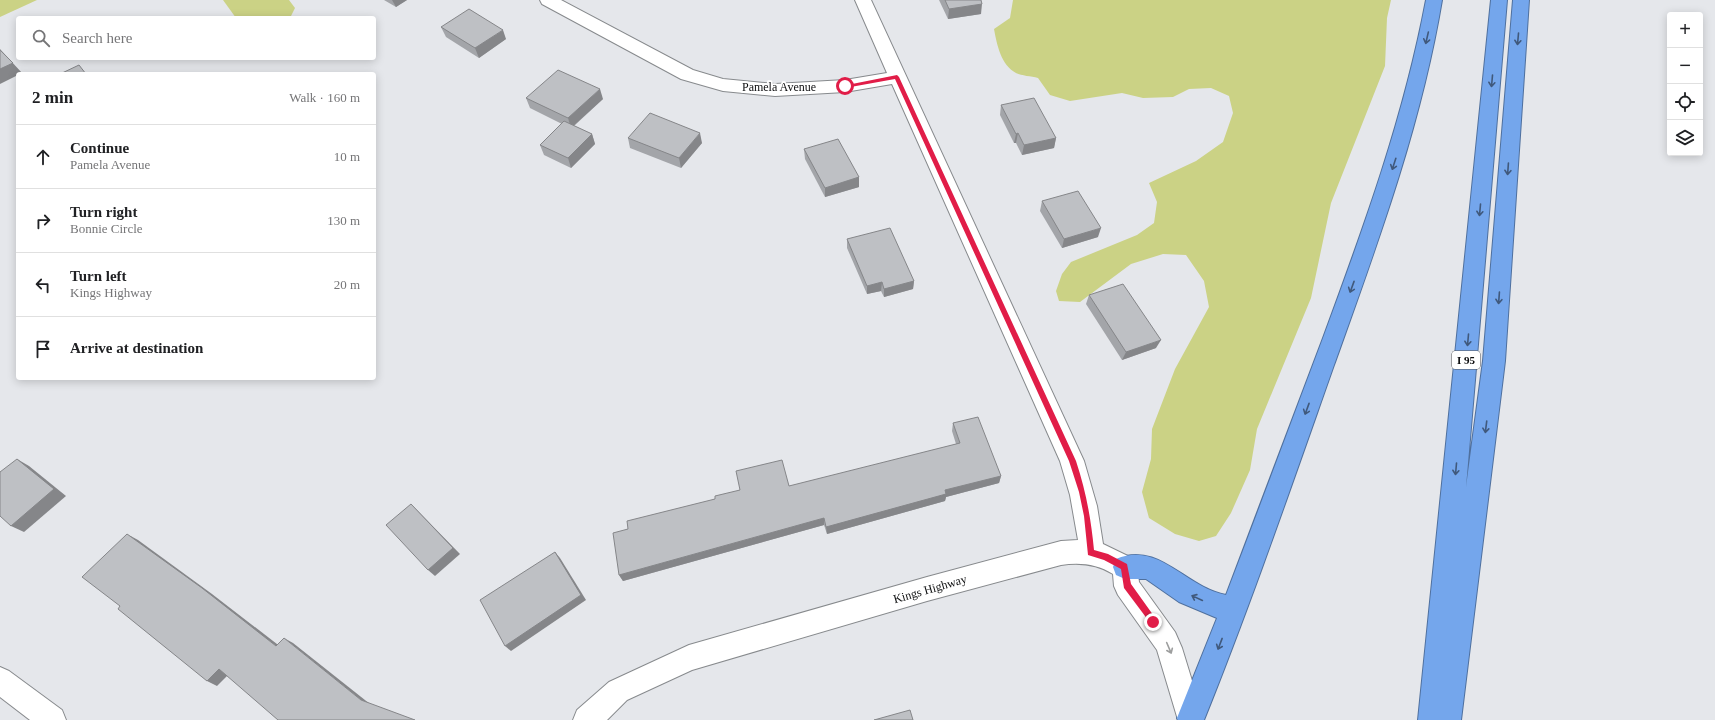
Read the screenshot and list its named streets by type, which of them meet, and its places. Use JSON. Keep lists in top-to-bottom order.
{
  "streets": {
    "highway": ["I 95"],
    "street": ["Pamela Avenue", "Kings Highway"]
  },
  "page": {
    "map_buttons": ["+", "−"],
    "search": "Search here",
    "heading": ["2 min", "Walk · 160 m"],
    "list": [
      ["Continue", "Pamela Avenue", "10 m"],
      ["Turn right", "Bonnie Circle", "130 m"],
      ["Turn left", "Kings Highway", "20 m"],
      "Arrive at destination"
    ]
  }
}
